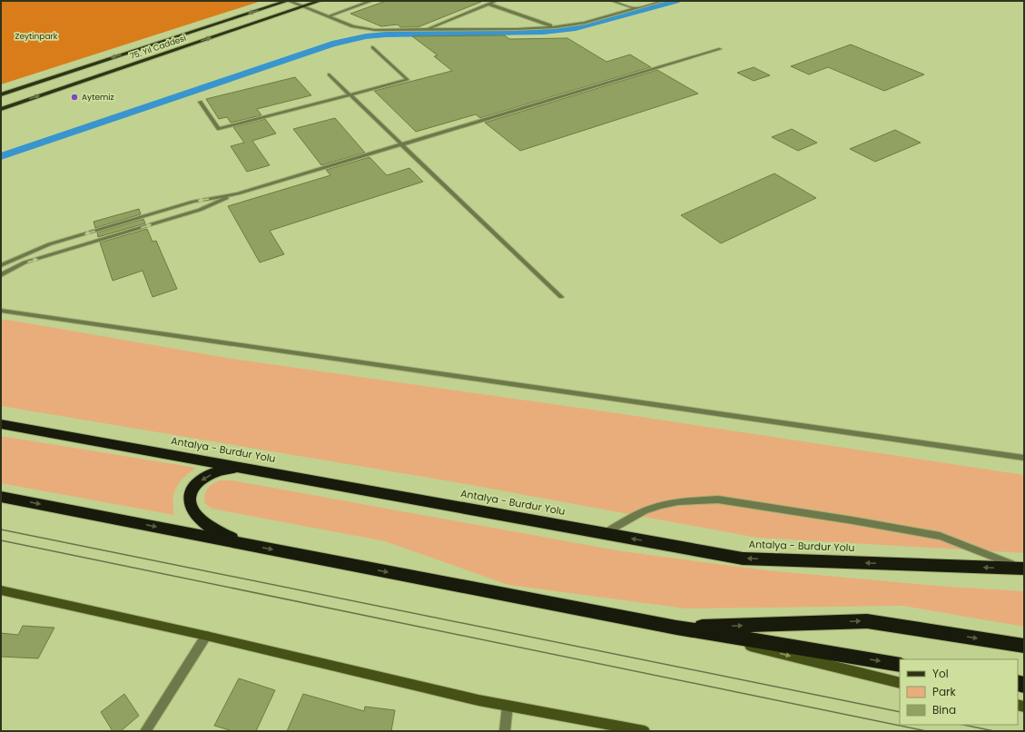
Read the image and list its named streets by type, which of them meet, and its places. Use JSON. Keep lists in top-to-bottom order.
{
  "streets": {
    "highway": ["Antalya - Burdur Yolu"],
    "main road": ["75. Yıl Caddesi"]
  },
  "parks": ["Zeytinpark"],
  "places": ["Aytemiz"],
  "legend": ["Yol", "Park", "Bina"]
}
